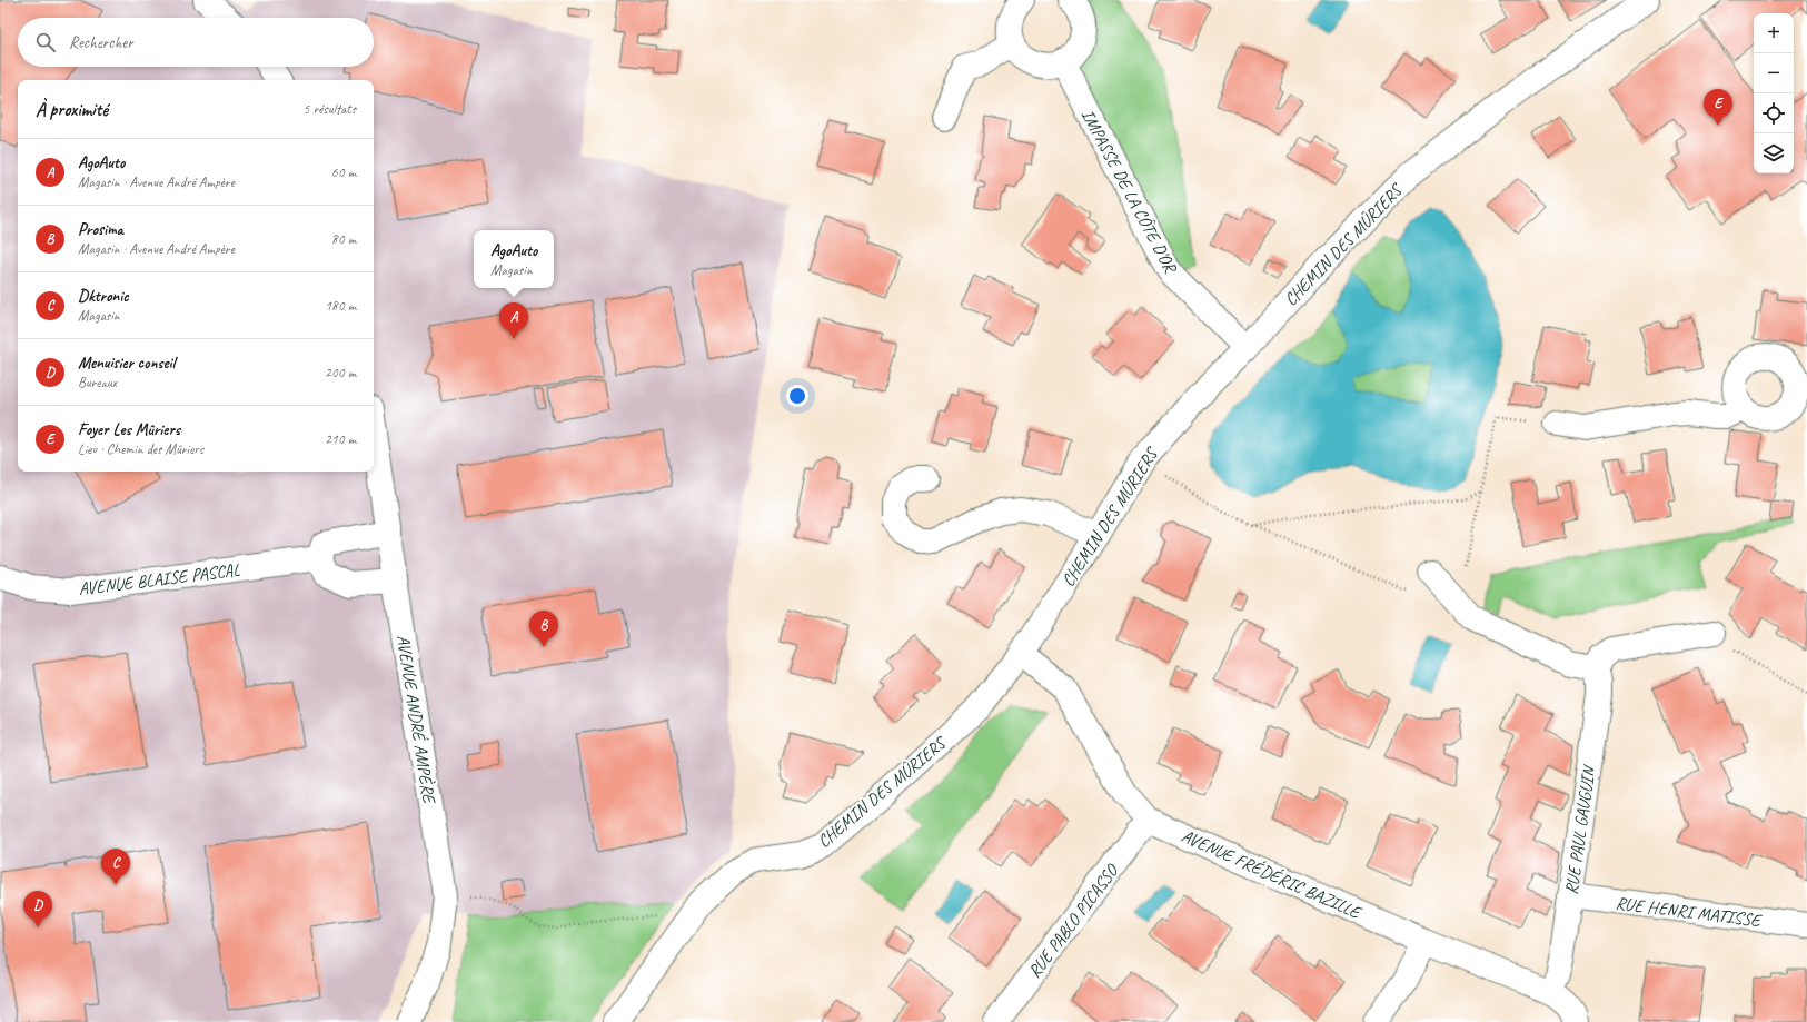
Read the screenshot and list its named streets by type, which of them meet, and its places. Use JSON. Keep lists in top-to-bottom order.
{
  "streets": {
    "street": [
      "IMPASSE DE LA CÔTE D'OR",
      "CHEMIN DES MÛRIERS",
      "AVENUE BLAISE PASCAL",
      "AVENUE ANDRÉ AMPÈRE",
      "RUE PAUL GAUGUIN",
      "AVENUE FRÉDÉRIC BAZILLE",
      "RUE HENRI MATISSE",
      "RUE PABLO PICASSO"
    ]
  },
  "crossings": [
    ["IMPASSE DE LA CÔTE D'OR", "CHEMIN DES MÛRIERS"],
    ["CHEMIN DES MÛRIERS", "AVENUE FRÉDÉRIC BAZILLE"],
    ["RUE PAUL GAUGUIN", "AVENUE FRÉDÉRIC BAZILLE"],
    ["RUE PAUL GAUGUIN", "RUE HENRI MATISSE"],
    ["AVENUE FRÉDÉRIC BAZILLE", "RUE PABLO PICASSO"]
  ],
  "page": {
    "map_buttons": ["+", "−"],
    "search": "Rechercher",
    "heading": ["À proximité", "5 résultats"],
    "pins": [
      "E",
      "A",
      "B",
      "C",
      "D"
    ],
    "list": [
      {
        "mark": "A",
        "name": "AgoAuto",
        "note": "Magasin · Avenue André Ampère",
        "value": "60 m"
      },
      {
        "mark": "B",
        "name": "Prosima",
        "note": "Magasin · Avenue André Ampère",
        "value": "80 m"
      },
      {
        "mark": "C",
        "name": "Dktronic",
        "note": "Magasin",
        "value": "180 m"
      },
      {
        "mark": "D",
        "name": "Menuisier conseil",
        "note": "Bureaux",
        "value": "200 m"
      },
      {
        "mark": "E",
        "name": "Foyer Les Mûriers",
        "note": "Lieu · Chemin des Mûriers",
        "value": "210 m"
      }
    ],
    "popup": ["AgoAuto", "Magasin"]
  }
}
